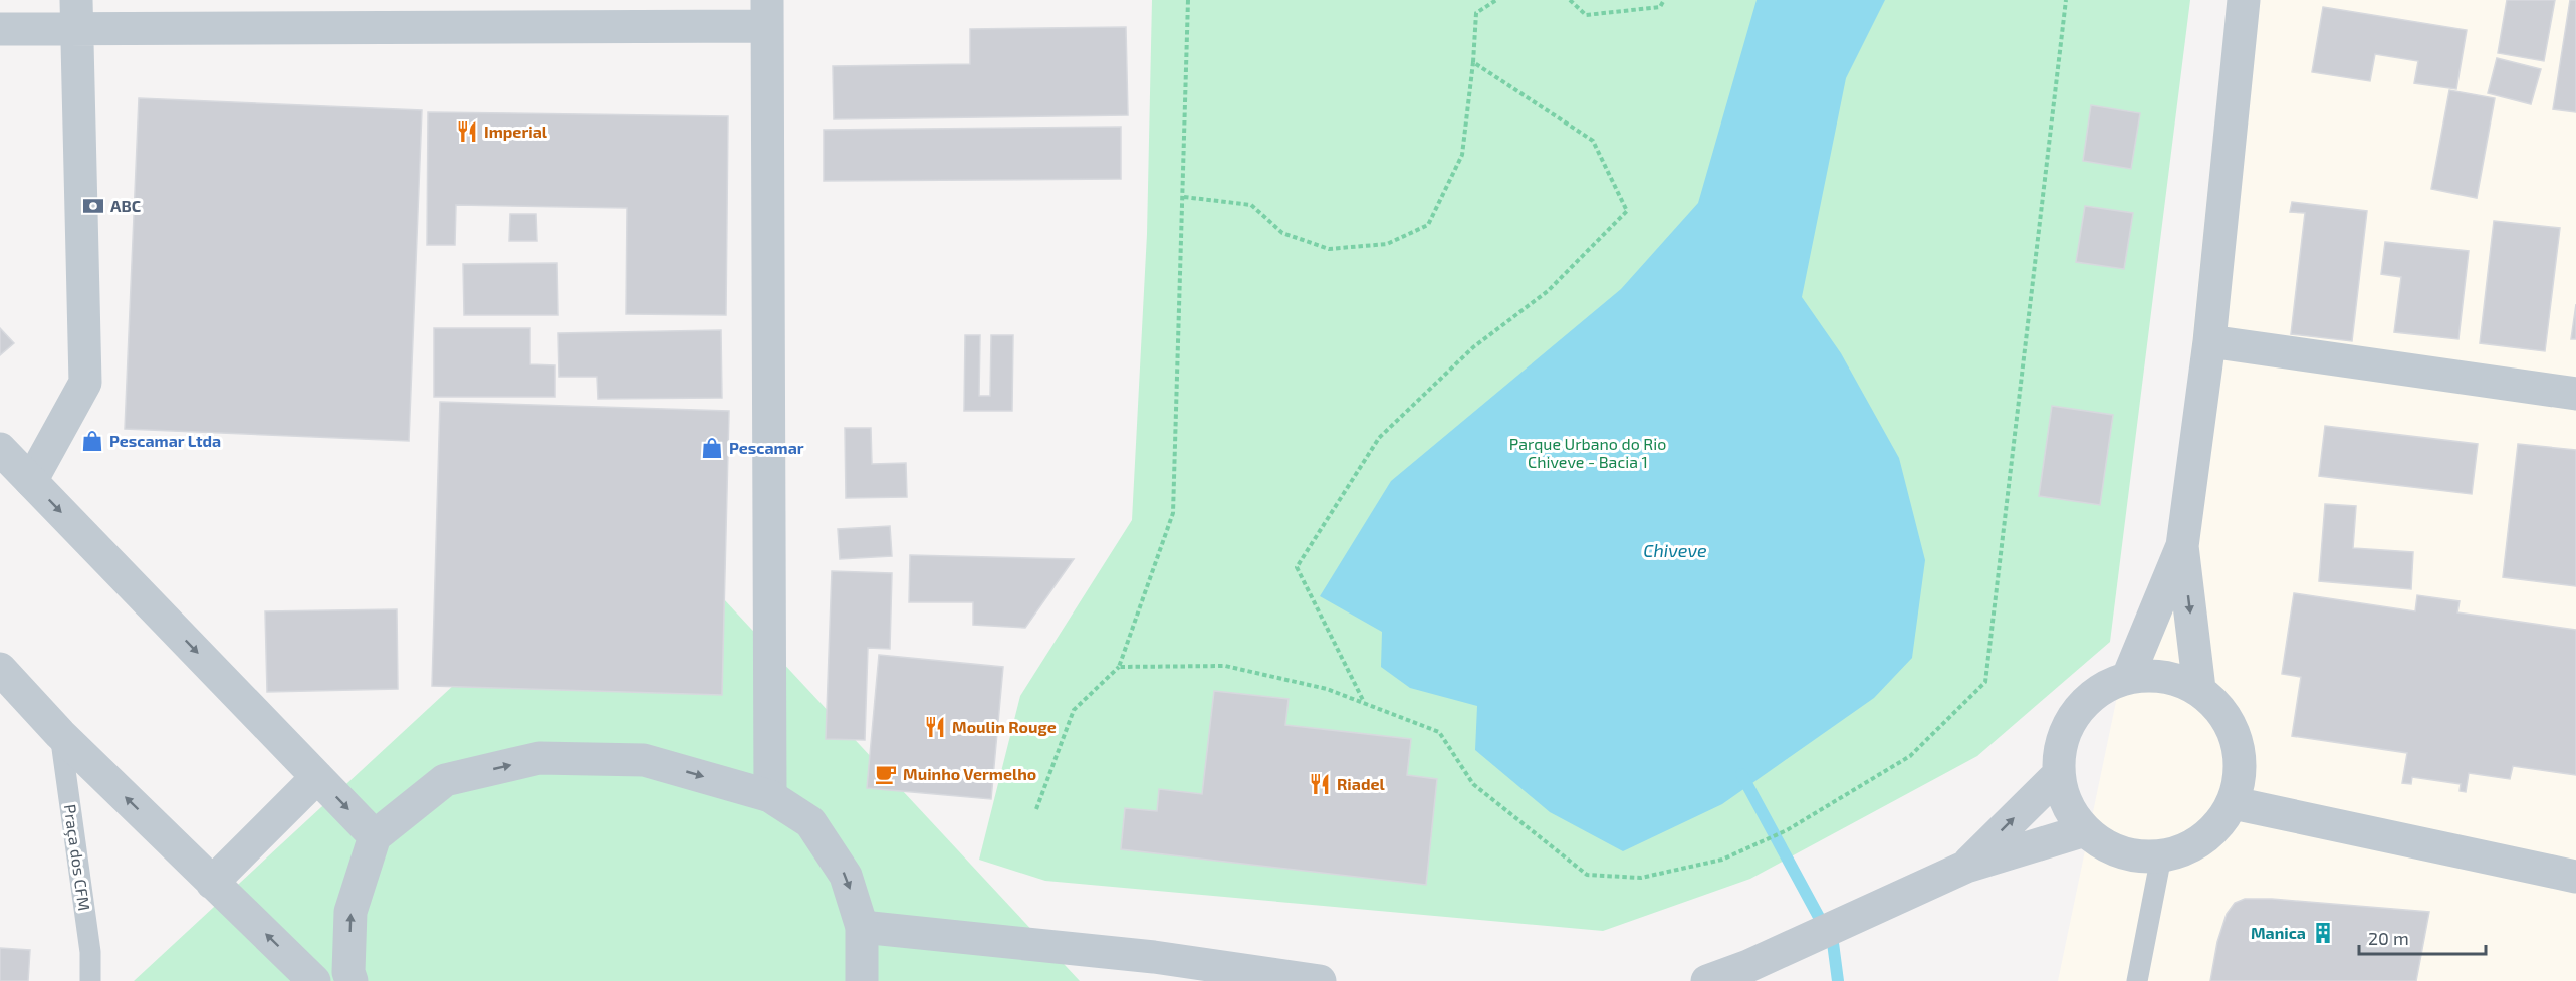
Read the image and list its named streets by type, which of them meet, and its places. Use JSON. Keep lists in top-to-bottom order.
{
  "streets": {
    "lane": ["Praça dos CFM"]
  },
  "water": ["Chiveve"],
  "parks": ["Parque Urbano do Rio Chiveve - Bacia 1"],
  "places": {
    "restaurant": ["Imperial", "Moulin Rouge", "Riadel"],
    "bank": ["ABC"],
    "shop": ["Pescamar Ltda", "Pescamar"],
    "cafe": ["Muinho Vermelho"],
    "building": ["Manica"]
  },
  "scale_bar": "20 m"
}
